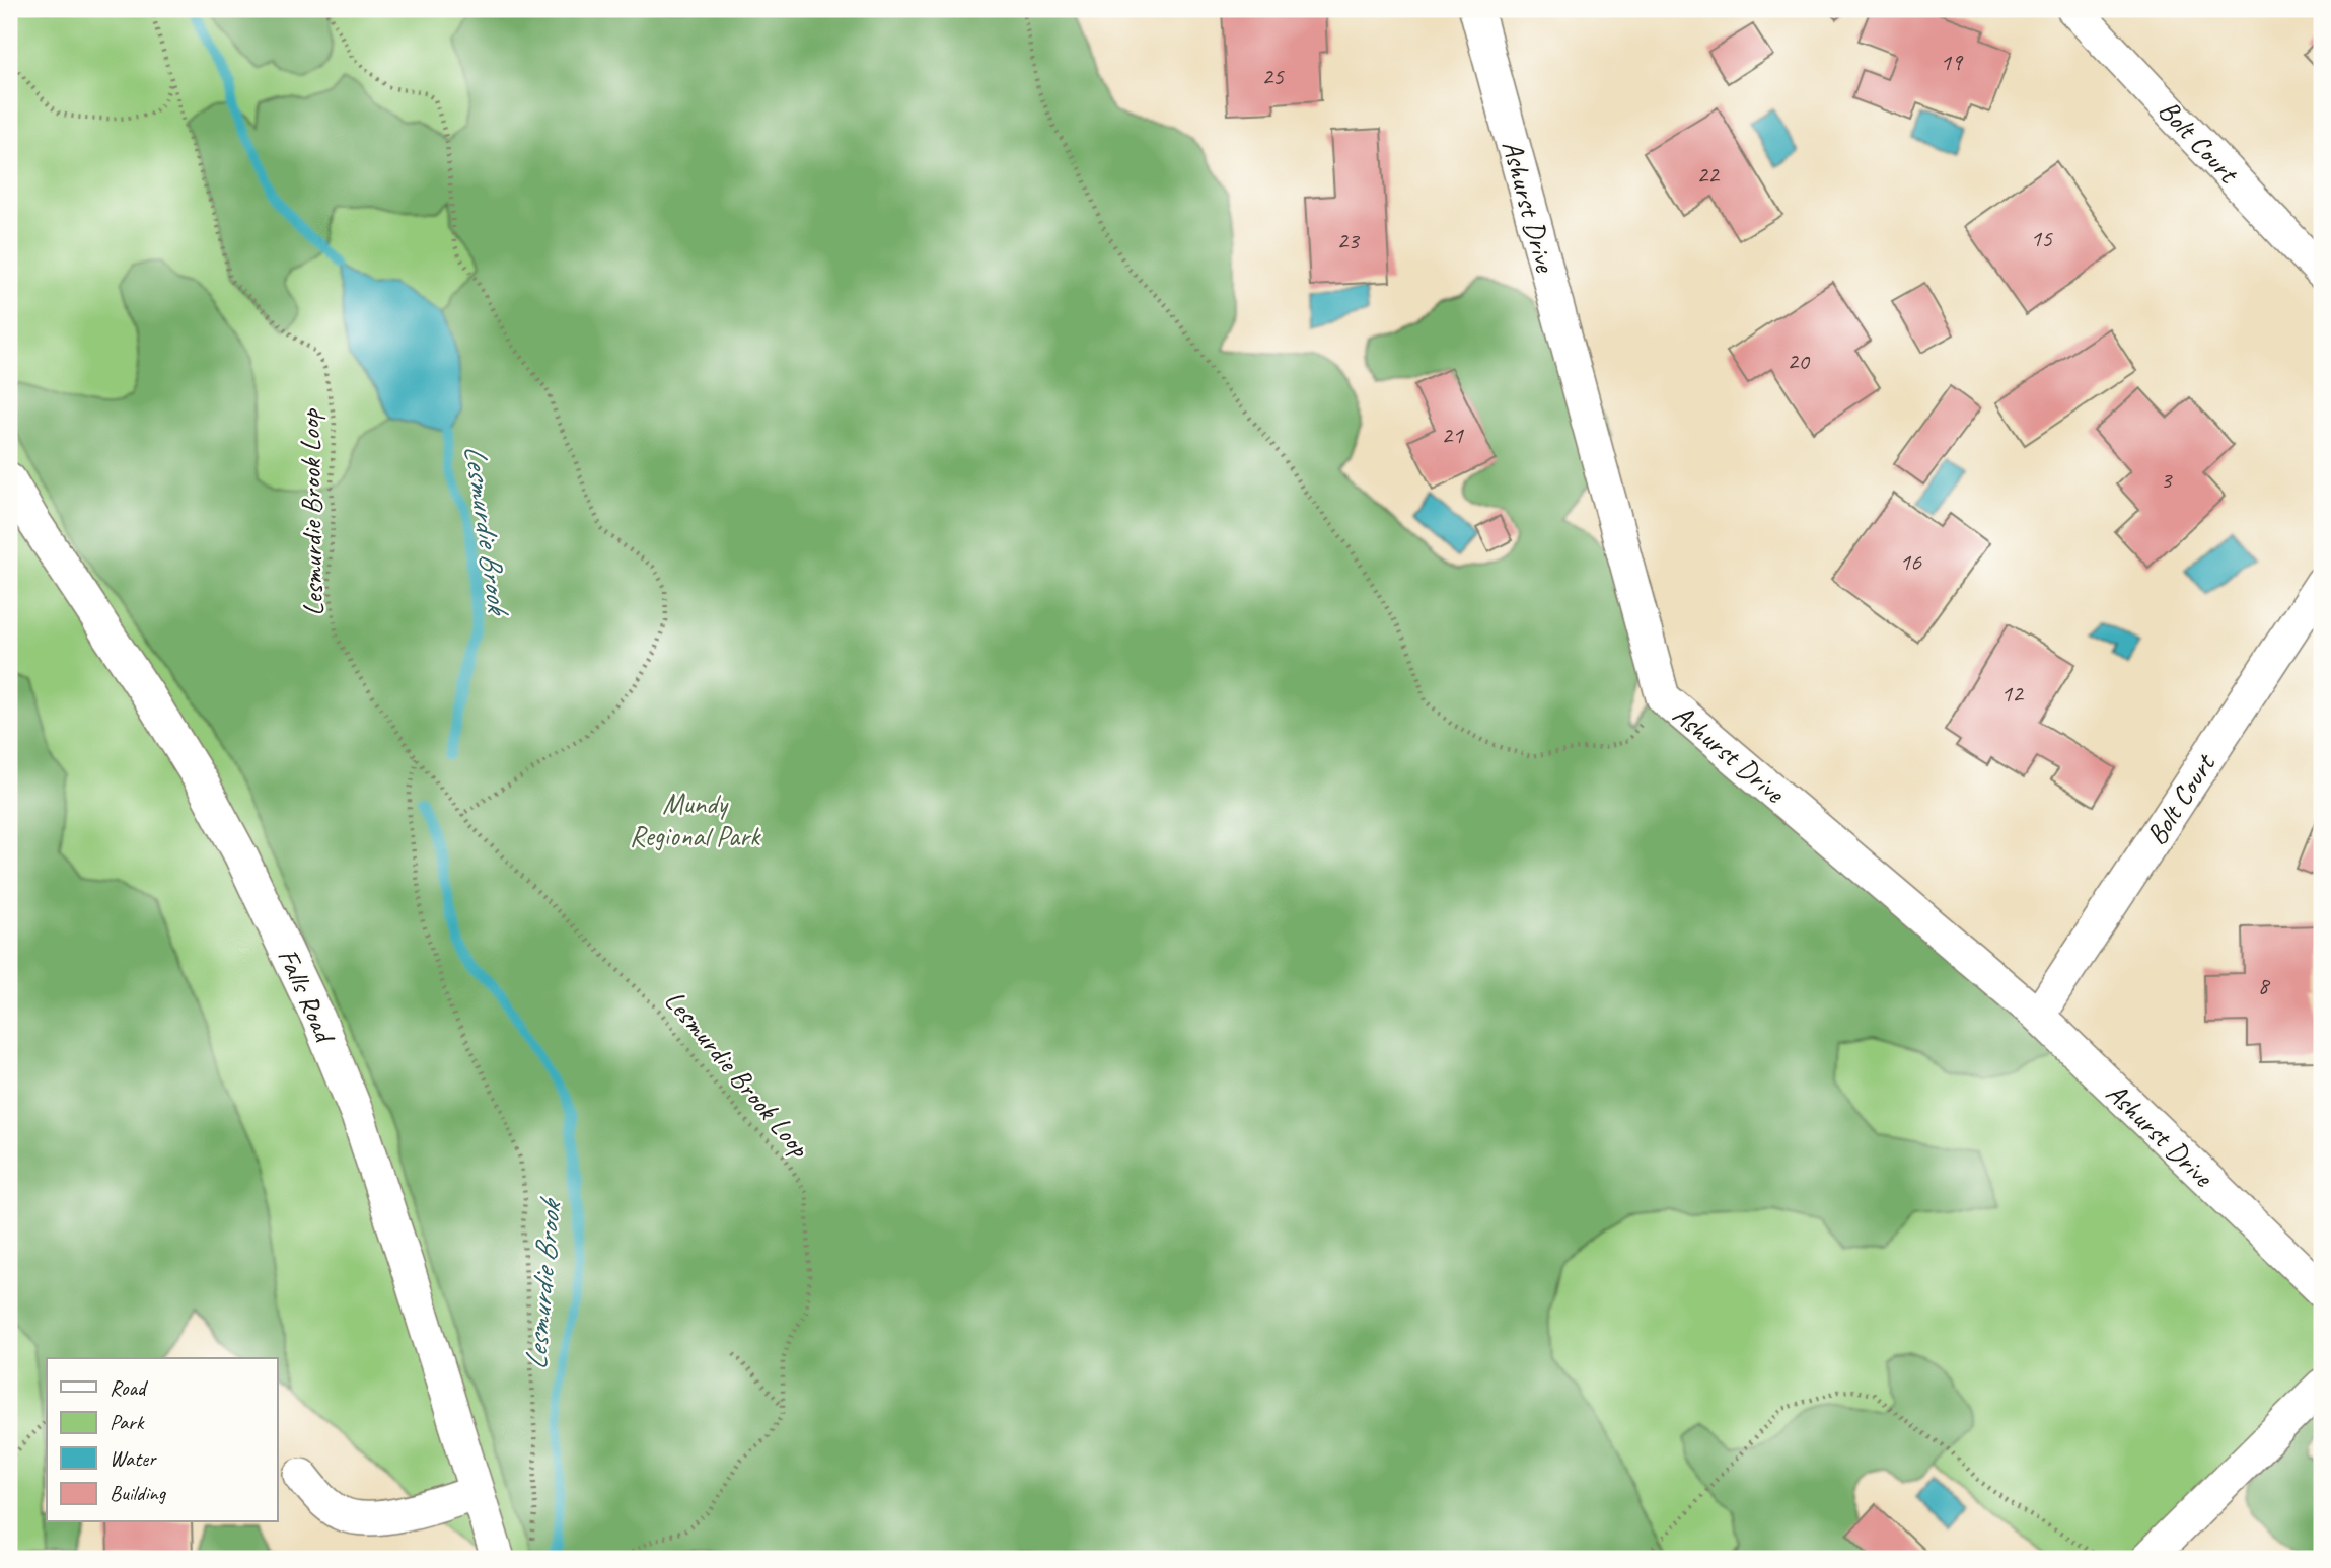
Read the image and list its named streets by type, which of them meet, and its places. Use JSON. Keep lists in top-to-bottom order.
{
  "streets": {
    "street": ["Bolt Court", "Ashurst Drive", "Falls Road"],
    "path": ["Lesmurdie Brook Loop"]
  },
  "crossings": [
    ["Bolt Court", "Ashurst Drive"]
  ],
  "water": ["Lesmurdie Brook"],
  "parks": ["Mundy Regional Park"],
  "house_numbers": [
    "19",
    "25",
    "22",
    "15",
    "23",
    "20",
    "21",
    "3",
    "16",
    "12",
    "8"
  ],
  "legend": [
    "Road",
    "Park",
    "Water",
    "Building"
  ]
}
